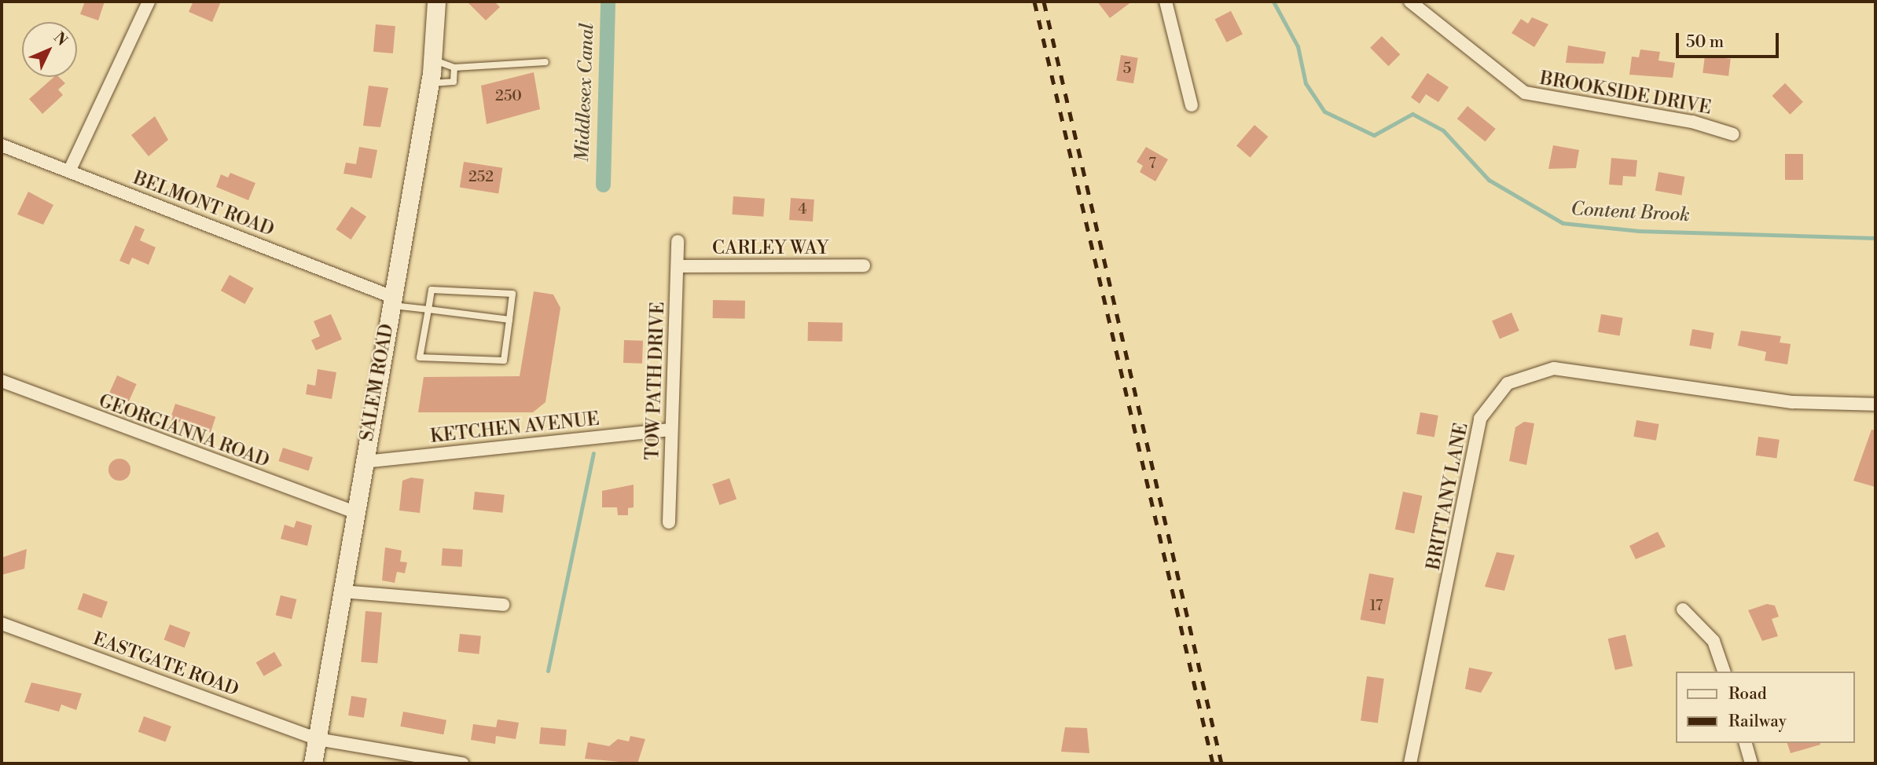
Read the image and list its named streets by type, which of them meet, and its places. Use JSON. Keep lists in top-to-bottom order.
{
  "streets": {
    "main road": ["SALEM ROAD"],
    "street": [
      "BROOKSIDE DRIVE",
      "BELMONT ROAD",
      "CARLEY WAY",
      "TOW PATH DRIVE",
      "KETCHEN AVENUE",
      "GEORGIANNA ROAD",
      "BRITTANY LANE",
      "EASTGATE ROAD"
    ]
  },
  "crossings": [
    ["BELMONT ROAD", "SALEM ROAD"],
    ["CARLEY WAY", "TOW PATH DRIVE"],
    ["TOW PATH DRIVE", "KETCHEN AVENUE"],
    ["SALEM ROAD", "KETCHEN AVENUE"],
    ["SALEM ROAD", "GEORGIANNA ROAD"],
    ["SALEM ROAD", "EASTGATE ROAD"]
  ],
  "water": ["Middlesex Canal", "Content Brook"],
  "house_numbers": [
    "5",
    "250",
    "7",
    "252",
    "4",
    "17"
  ],
  "legend": ["Road", "Railway"],
  "scale_bar": "50 m",
  "north": "top right"
}
